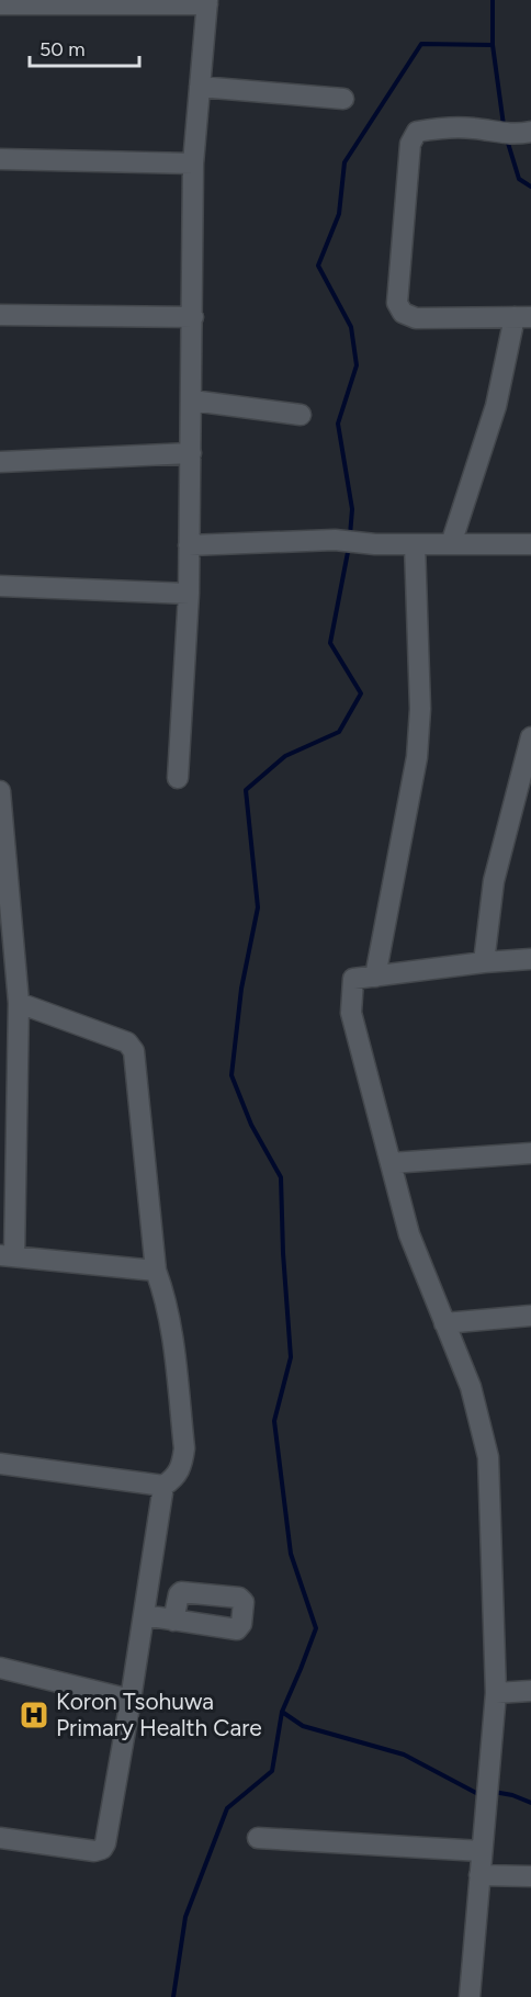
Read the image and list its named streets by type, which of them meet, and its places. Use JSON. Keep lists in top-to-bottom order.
{
  "places": {
    "hospital": ["Koron Tsohuwa Primary Health Care"]
  },
  "scale_bar": "50 m"
}
